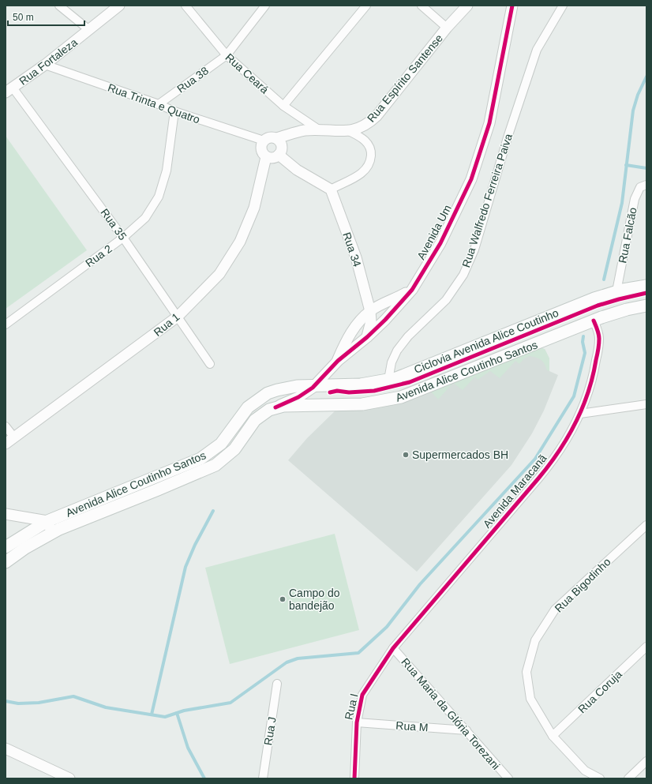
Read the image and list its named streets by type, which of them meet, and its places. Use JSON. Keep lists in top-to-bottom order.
{
  "streets": {
    "main road": ["Avenida Alice Coutinho Santos"],
    "street": [
      "Rua Fortaleza",
      "Rua Ceará",
      "Rua Espírito Santense",
      "Rua 38",
      "Rua Trinta e Quatro",
      "Rua Walfredo Ferreira Paiva",
      "Rua 35",
      "Avenida Um",
      "Rua Falcão",
      "Rua 34",
      "Rua 2",
      "Rua 1",
      "Avenida Maracanã",
      "Rua Bigodinho",
      "Rua Coruja",
      "Rua I",
      "Rua Maria da Glória Torezani",
      "Rua M",
      "Rua J"
    ],
    "cycle path": ["Ciclovia Avenida Alice Coutinho"]
  },
  "crossings": [
    ["Rua Fortaleza", "Rua Trinta e Quatro"],
    ["Rua Fortaleza", "Rua 35"],
    ["Rua Ceará", "Rua Espírito Santense"],
    ["Rua Ceará", "Rua 38"],
    ["Rua Espírito Santense", "Rua Trinta e Quatro"],
    ["Rua Espírito Santense", "Rua 1"],
    ["Rua 38", "Rua Trinta e Quatro"],
    ["Rua Trinta e Quatro", "Rua 2"],
    ["Rua Trinta e Quatro", "Rua 1"],
    ["Rua Walfredo Ferreira Paiva", "Avenida Alice Coutinho Santos"],
    ["Rua 35", "Rua 2"],
    ["Rua 35", "Rua 1"],
    ["Avenida Um", "Rua 34"],
    ["Avenida Um", "Avenida Alice Coutinho Santos"],
    ["Rua Falcão", "Avenida Alice Coutinho Santos"],
    ["Avenida Alice Coutinho Santos", "Avenida Maracanã"],
    ["Avenida Maracanã", "Rua I"],
    ["Avenida Maracanã", "Rua Maria da Glória Torezani"],
    ["Rua Bigodinho", "Rua Coruja"],
    ["Rua I", "Rua Maria da Glória Torezani"],
    ["Rua I", "Rua M"],
    ["Rua Maria da Glória Torezani", "Rua M"]
  ],
  "places": ["Supermercados BH", "Campo do bandejão"],
  "scale_bar": "50 m"
}
